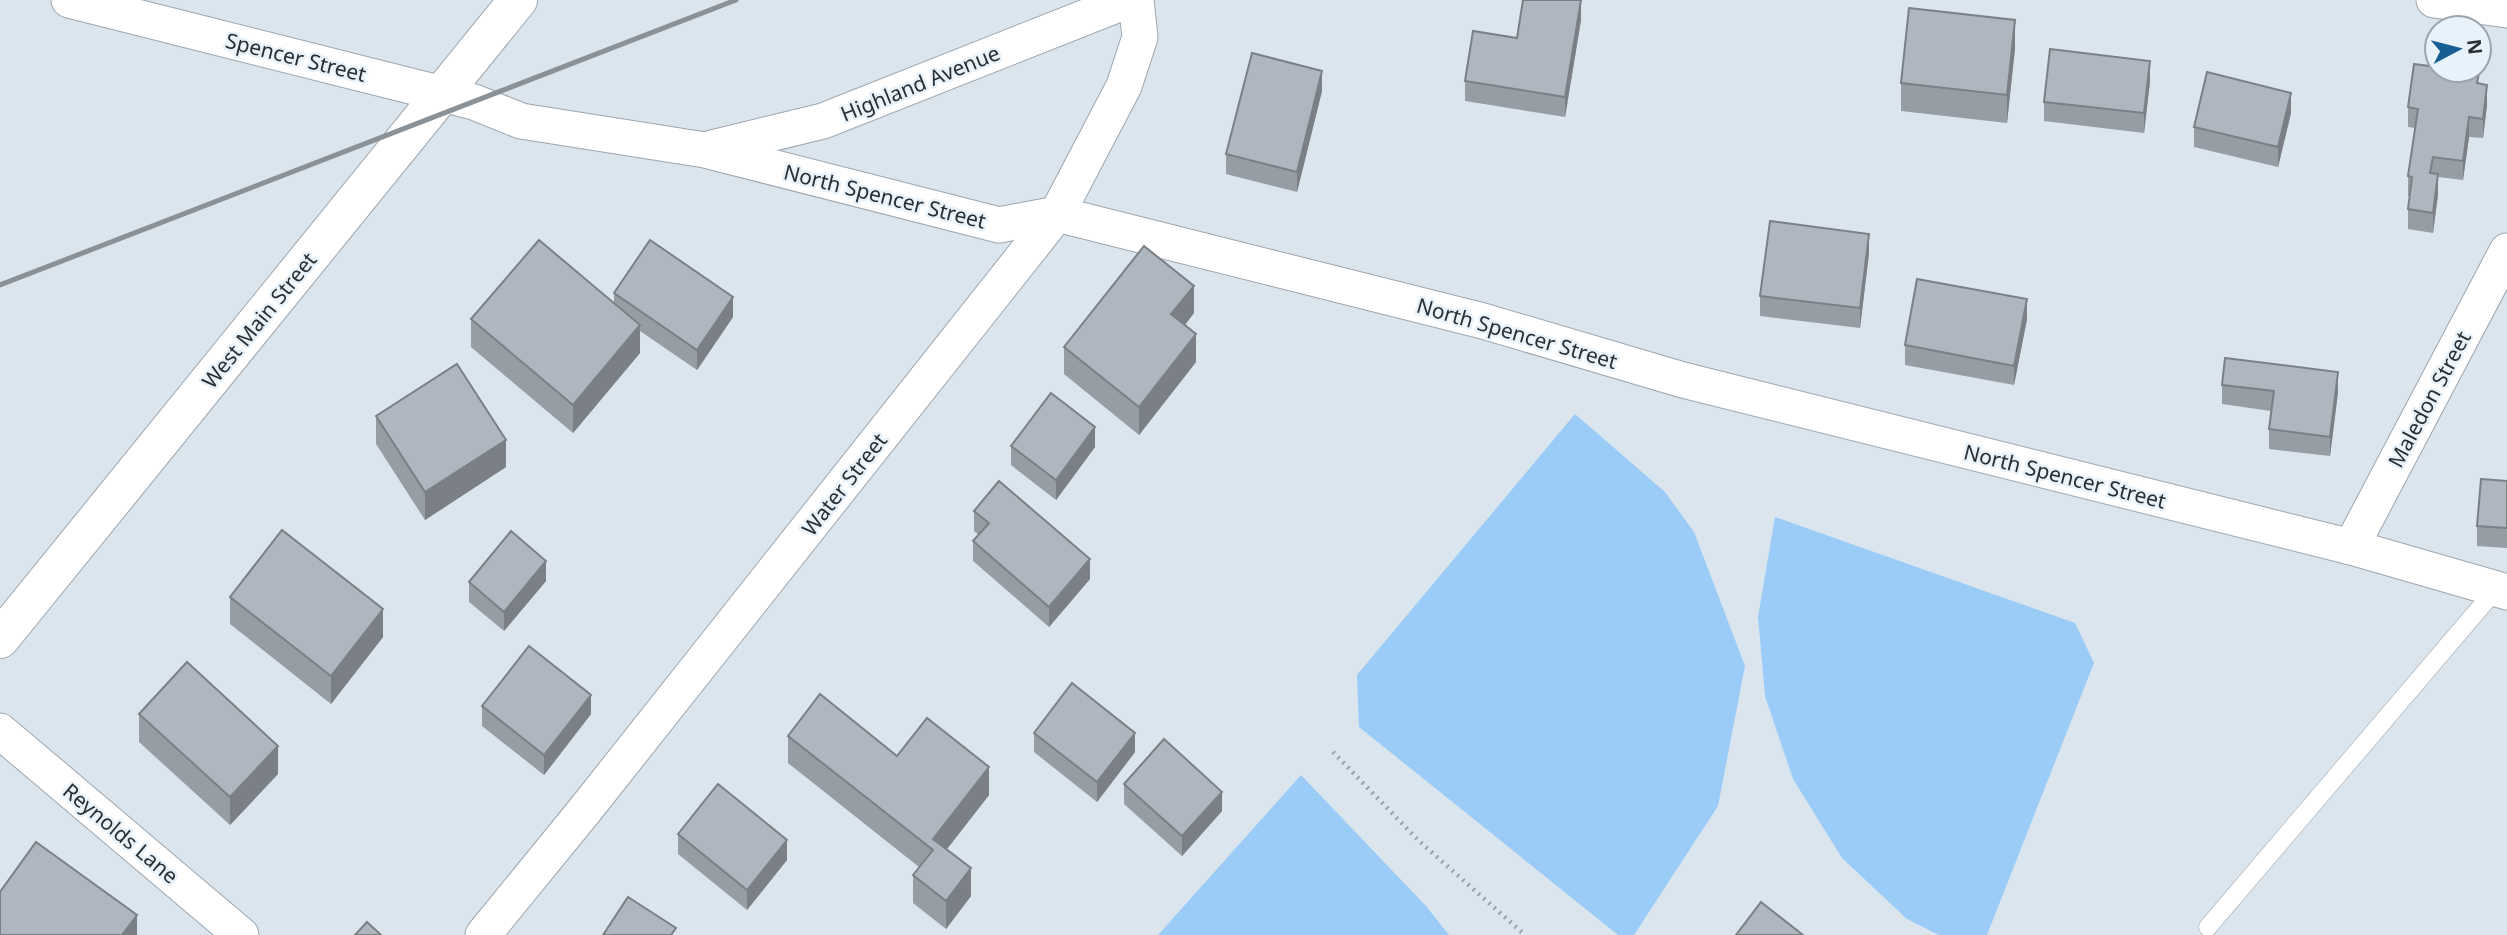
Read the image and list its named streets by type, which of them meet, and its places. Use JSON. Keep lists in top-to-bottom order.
{
  "streets": {
    "main road": ["West Main Street"],
    "street": [
      "Spencer Street",
      "Highland Avenue",
      "North Spencer Street",
      "Maledon Street",
      "Water Street",
      "Reynolds Lane"
    ]
  },
  "crossings": [
    ["Spencer Street", "North Spencer Street"],
    ["Spencer Street", "West Main Street"],
    ["Highland Avenue", "North Spencer Street"],
    ["North Spencer Street", "Maledon Street"],
    ["North Spencer Street", "Water Street"]
  ],
  "north": "right"
}
